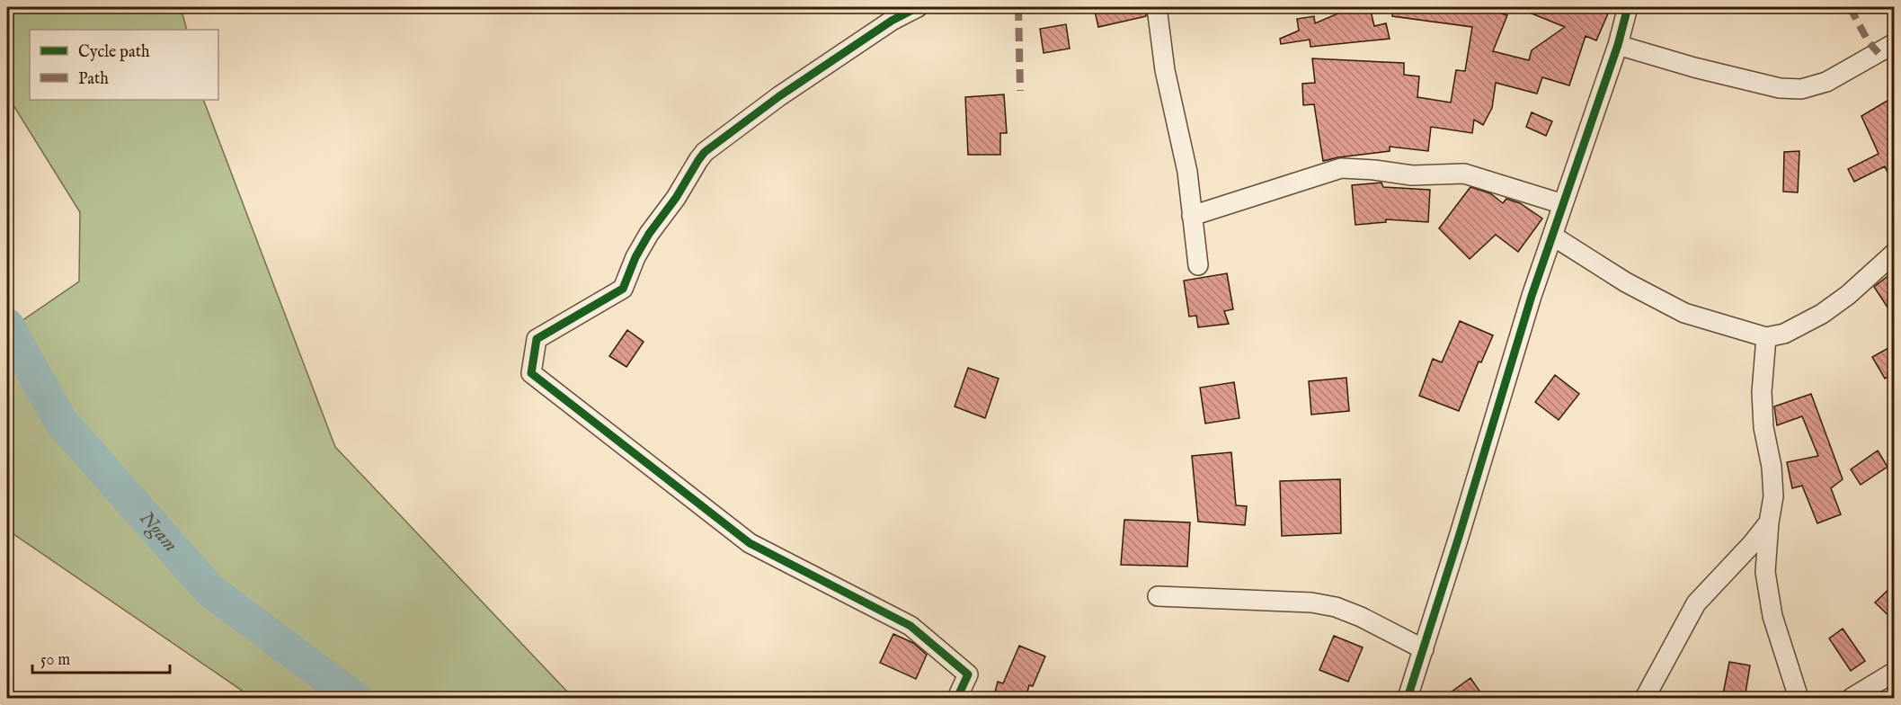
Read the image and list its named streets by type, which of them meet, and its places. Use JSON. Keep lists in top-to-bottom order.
{
  "water": ["Ngam"],
  "legend": ["Cycle path", "Path"],
  "scale_bar": "50 m"
}
